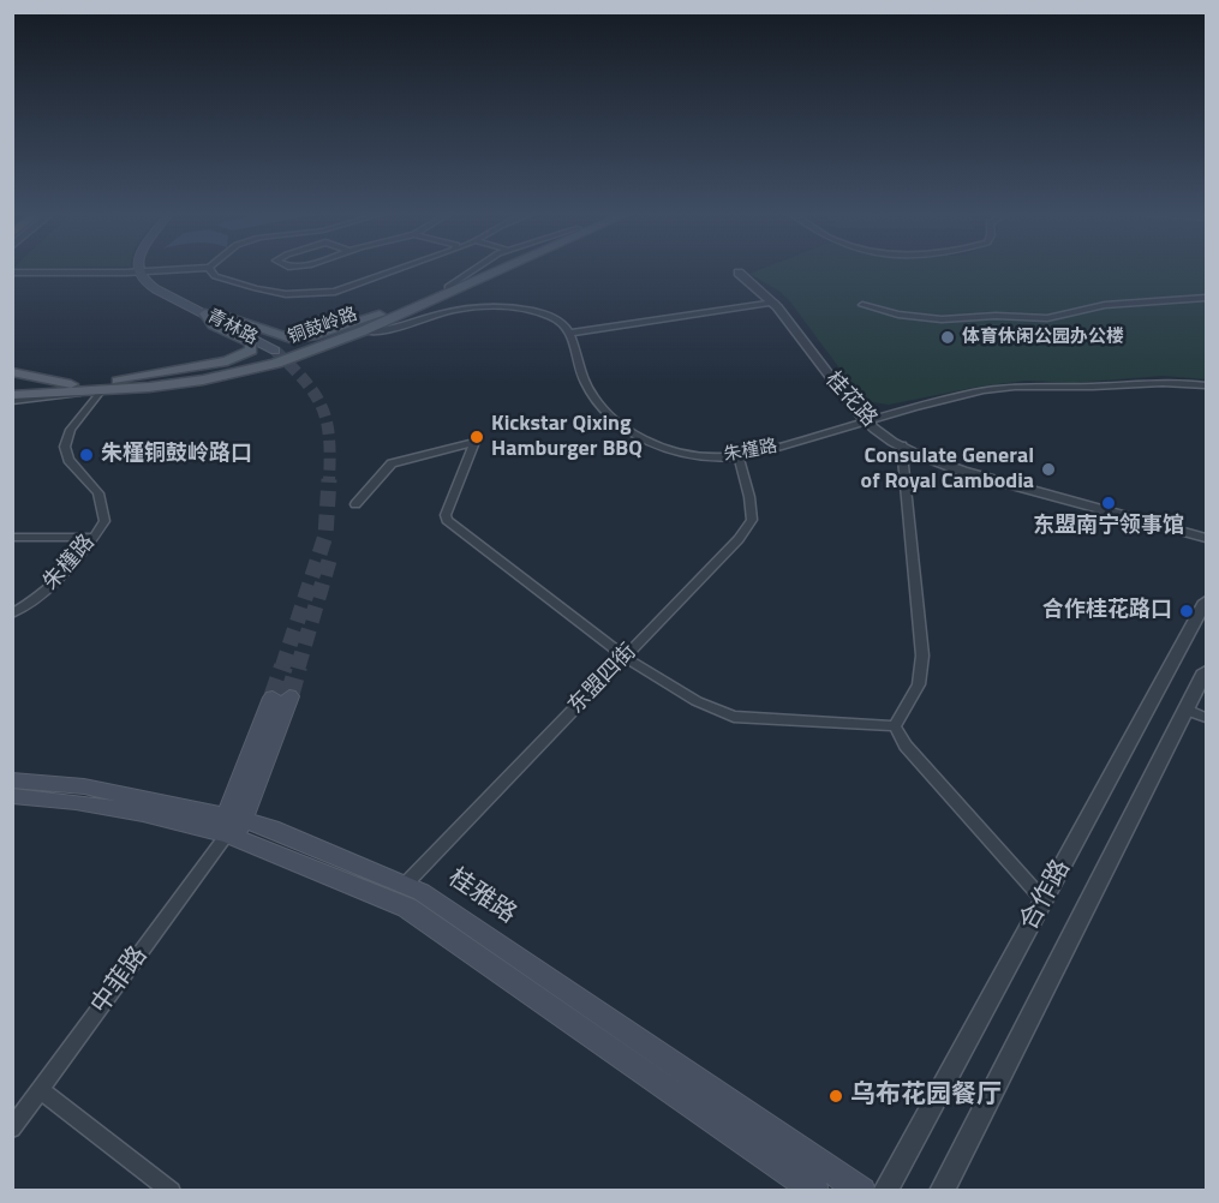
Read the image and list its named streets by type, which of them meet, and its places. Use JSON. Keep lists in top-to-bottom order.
{
  "streets": {
    "main road": ["铜鼓岭路", "青林路", "桂雅路"],
    "street": [
      "桂花路",
      "朱槿路",
      "东盟四街",
      "合作路",
      "中菲路"
    ]
  },
  "crossings": [
    ["铜鼓岭路", "朱槿路"],
    ["桂花路", "朱槿路"],
    ["朱槿路", "东盟四街"],
    ["东盟四街", "桂雅路"],
    ["桂雅路", "中菲路"]
  ],
  "places": [
    "体育休闲公园办公楼",
    "Kickstar Qixing Hamburger BBQ",
    "朱槿铜鼓岭路口",
    "Consulate General of Royal Cambodia",
    "东盟南宁领事馆",
    "合作桂花路口",
    "乌布花园餐厅"
  ]
}
